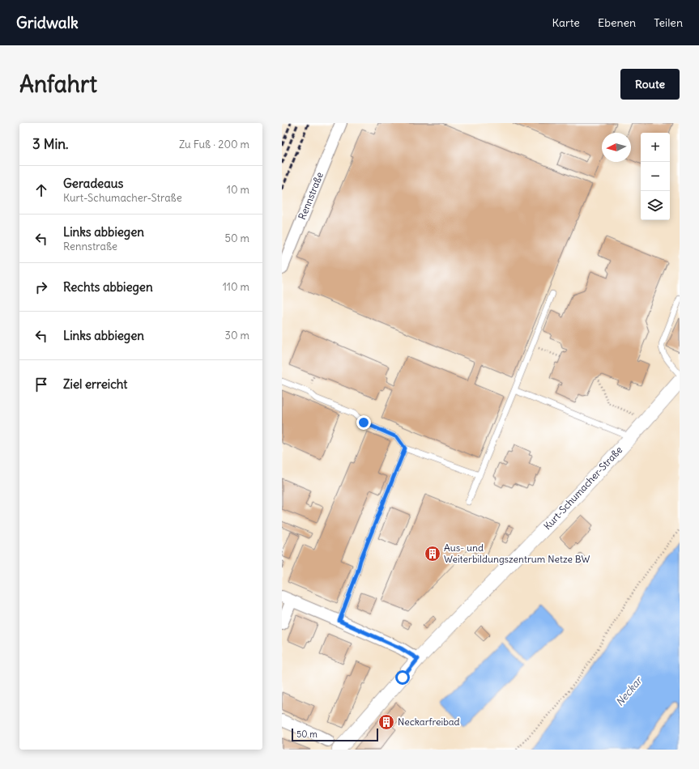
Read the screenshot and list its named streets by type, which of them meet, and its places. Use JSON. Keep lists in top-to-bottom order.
{
  "streets": {
    "street": ["Rennstraße", "Kurt-Schumacher-Straße"]
  },
  "water": ["Neckar"],
  "places": {
    "building": ["Aus- und Weiterbildungszentrum Netze BW", "Neckarfreibad"]
  },
  "scale_bar": "50 m",
  "north": "left",
  "page": {
    "header": "Gridwalk",
    "nav": ["Karte", "Ebenen", "Teilen"],
    "buttons": "Route",
    "title": "Anfahrt",
    "heading": ["3 Min.", "Zu Fuß · 200 m"],
    "map_buttons": ["+", "−"],
    "list": [
      ["Geradeaus", "Kurt-Schumacher-Straße", "10 m"],
      ["Links abbiegen", "Rennstraße", "50 m"],
      ["Rechts abbiegen", "110 m"],
      ["Links abbiegen", "30 m"],
      "Ziel erreicht"
    ],
    "scale": "50 m"
  }
}
